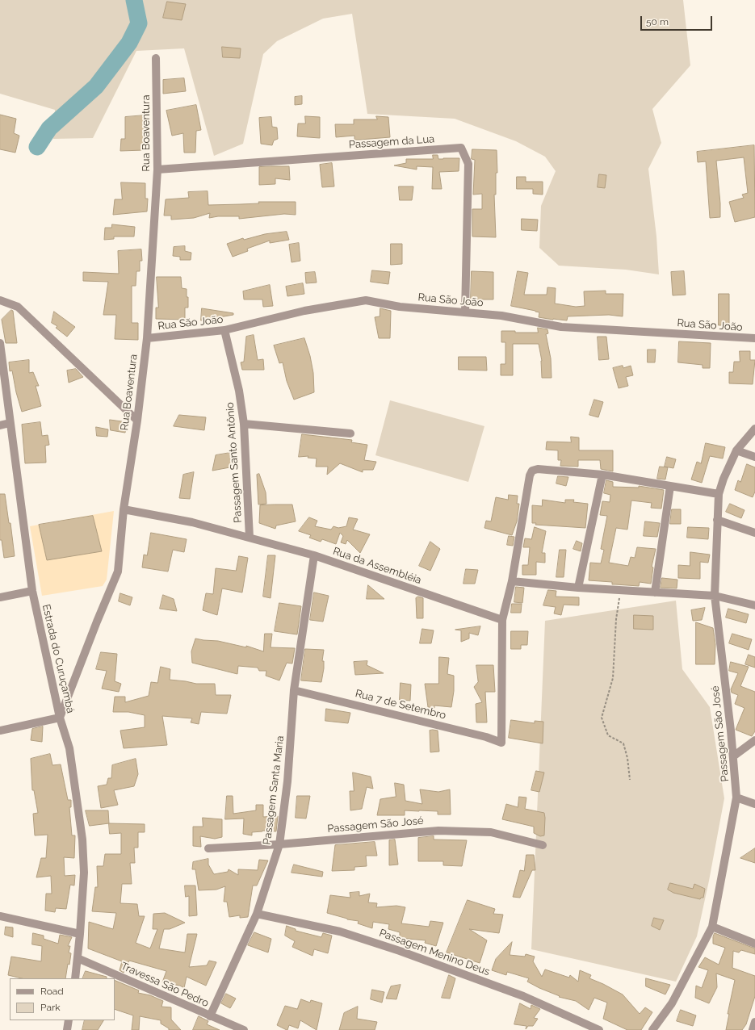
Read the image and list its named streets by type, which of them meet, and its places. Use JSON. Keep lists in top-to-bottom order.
{
  "streets": {
    "street": [
      "Rua Boaventura",
      "Passagem da Lua",
      "Rua São João",
      "Passagem Santo Antônio",
      "Rua da Assembléia",
      "Estrada do Curuçambá",
      "Rua 7 de Setembro",
      "Passagem São José",
      "Passagem Santa Maria",
      "Passagem Menino Deus",
      "Travessa São Pedro"
    ]
  },
  "crossings": [
    ["Rua Boaventura", "Passagem da Lua"],
    ["Rua Boaventura", "Rua São João"],
    ["Rua Boaventura", "Rua da Assembléia"],
    ["Rua Boaventura", "Estrada do Curuçambá"],
    ["Passagem da Lua", "Rua São João"],
    ["Rua São João", "Passagem Santo Antônio"],
    ["Passagem Santo Antônio", "Rua da Assembléia"],
    ["Rua da Assembléia", "Rua 7 de Setembro"],
    ["Rua da Assembléia", "Passagem Santa Maria"],
    ["Estrada do Curuçambá", "Travessa São Pedro"],
    ["Rua 7 de Setembro", "Passagem Santa Maria"],
    ["Passagem São José", "Passagem Santa Maria"],
    ["Passagem Santa Maria", "Passagem Menino Deus"],
    ["Passagem Santa Maria", "Travessa São Pedro"]
  ],
  "legend": ["Road", "Park"],
  "scale_bar": "50 m"
}
